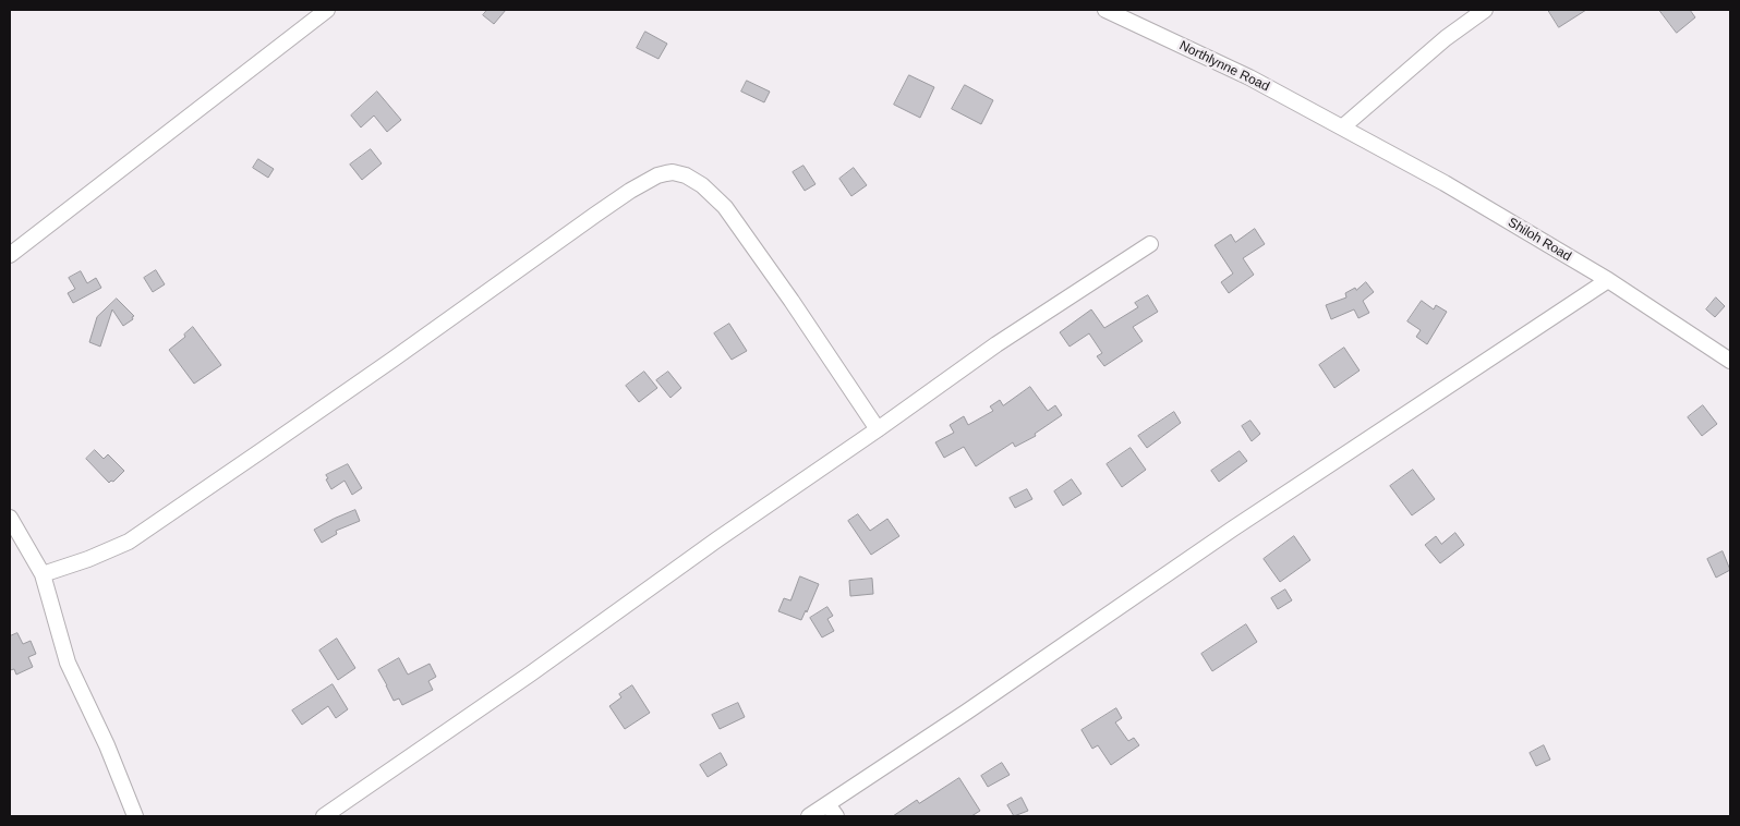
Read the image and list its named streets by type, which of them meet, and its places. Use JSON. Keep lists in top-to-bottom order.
{
  "streets": {
    "street": ["Northlynne Road", "Shiloh Road"]
  },
  "crossings": [
    ["Northlynne Road", "Shiloh Road"]
  ]
}
